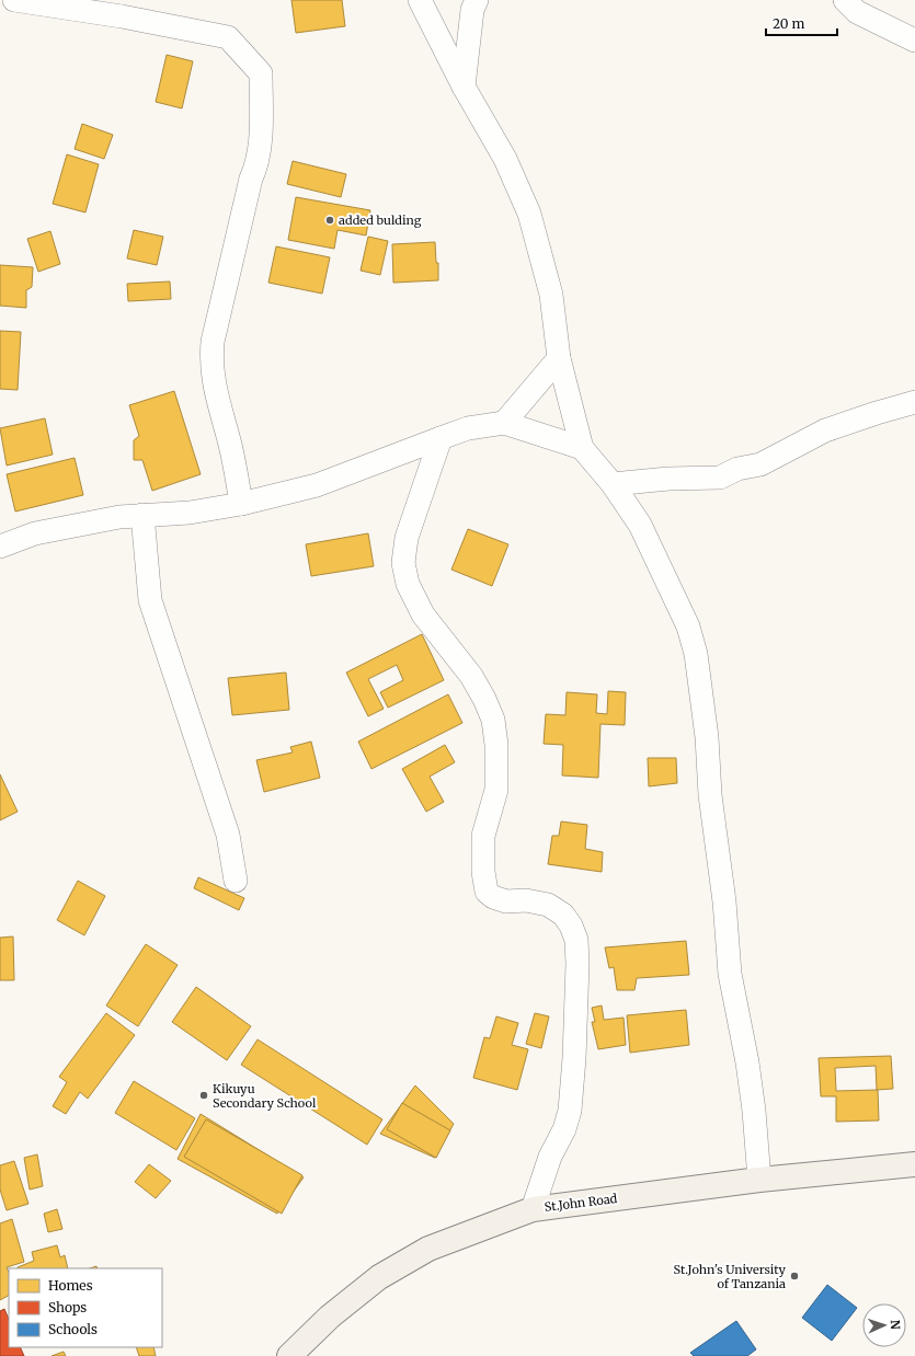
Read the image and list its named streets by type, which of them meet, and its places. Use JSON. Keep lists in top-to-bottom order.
{
  "streets": {
    "street": ["St.John Road"]
  },
  "places": ["added bulding", "Kikuyu Secondary School", "St.John's University of Tanzania"],
  "legend": ["Homes", "Shops", "Schools"],
  "scale_bar": "20 m",
  "north": "right"
}
